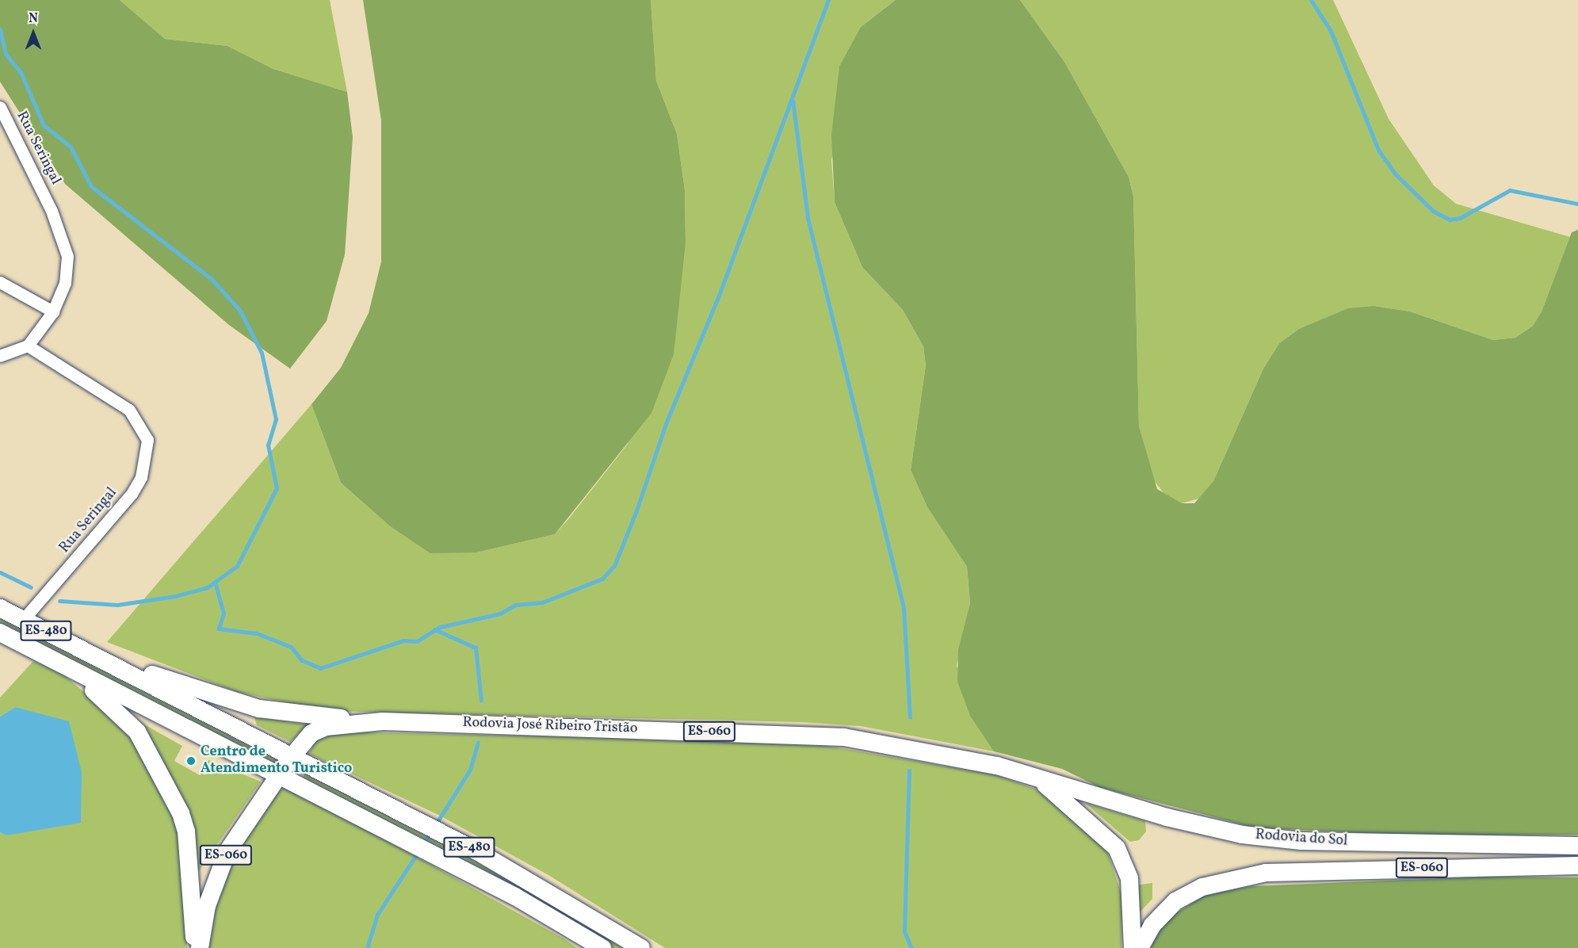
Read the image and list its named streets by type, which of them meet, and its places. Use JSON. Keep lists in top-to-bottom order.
{
  "streets": {
    "main road": [
      "ES-480",
      "Rodovia José Ribeiro Tristão",
      "ES-060",
      "Rodovia do Sol"
    ],
    "street": ["Rua Seringal"]
  },
  "crossings": [
    ["Rua Seringal", "ES-480"],
    ["ES-480", "Rodovia José Ribeiro Tristão"],
    ["Rodovia José Ribeiro Tristão", "Rodovia do Sol"]
  ],
  "places": ["Centro de Atendimento Turistico"],
  "north": "top"
}
